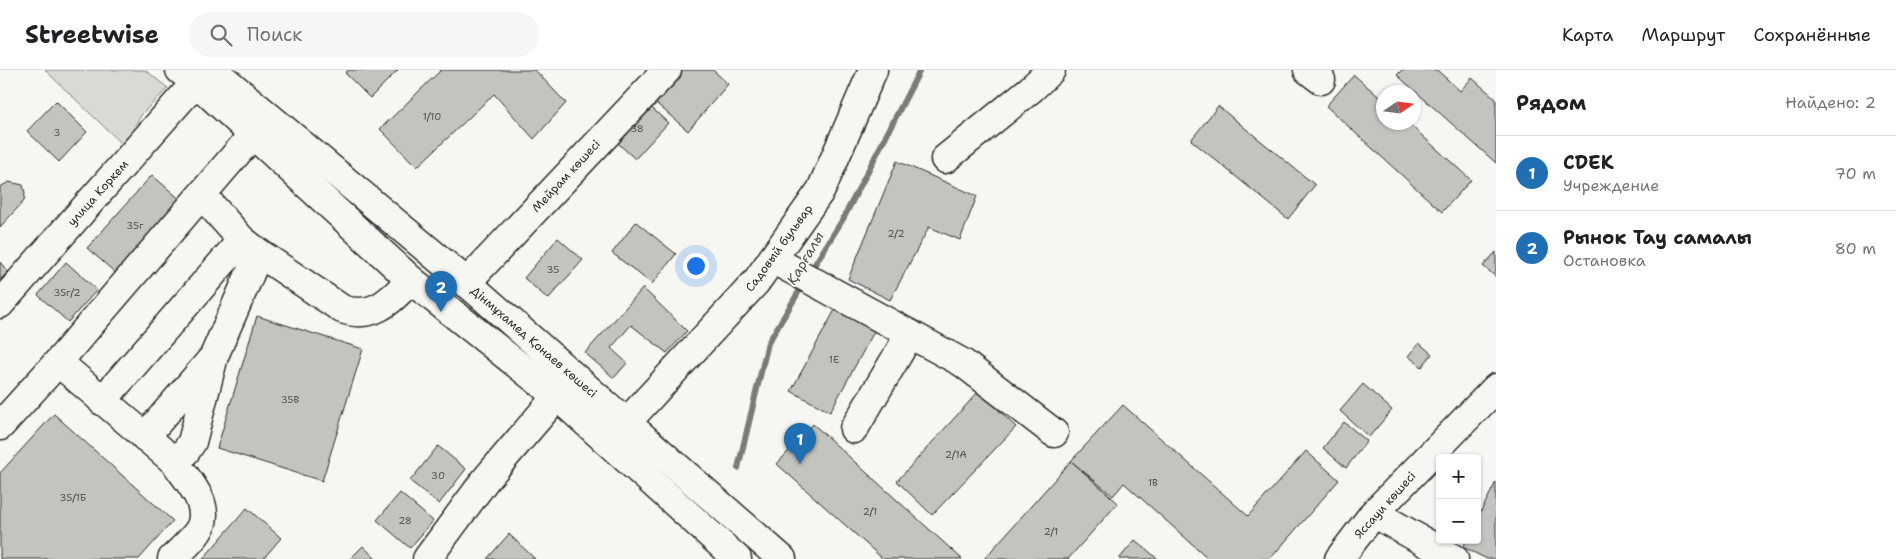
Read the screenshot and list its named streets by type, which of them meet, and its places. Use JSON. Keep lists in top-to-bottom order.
{
  "streets": {
    "main road": [
      "Мейрам көшесі",
      "улица Коркем",
      "Садовый бульвар",
      "Дінмұхамед Қонаев көшесі",
      "Яссауи көшесі"
    ]
  },
  "crossings": [
    ["Мейрам көшесі", "Дінмұхамед Қонаев көшесі"],
    ["улица Коркем", "Дінмұхамед Қонаев көшесі"],
    ["Садовый бульвар", "Дінмұхамед Қонаев көшесі"]
  ],
  "water": ["Қарғалы"],
  "house_numbers": [
    "1/10",
    "38",
    "3",
    "35г",
    "2/2",
    "35",
    "35г/2",
    "1Е",
    "35В",
    "2/1А",
    "30",
    "1В",
    "35/1Б",
    "2/1",
    "28",
    "2/1"
  ],
  "north": "right",
  "page": {
    "header": "Streetwise",
    "search": "Поиск",
    "nav": ["Карта", "Маршрут", "Сохранённые"],
    "heading": ["Рядом", "Найдено: 2"],
    "list": [
      {
        "mark": "1",
        "name": "CDEK",
        "note": "Учреждение",
        "value": "70 m"
      },
      {
        "mark": "2",
        "name": "Рынок Тау самалы",
        "note": "Остановка",
        "value": "80 m"
      }
    ],
    "pins": ["2", "1"],
    "map_buttons": ["+", "−"]
  }
}
